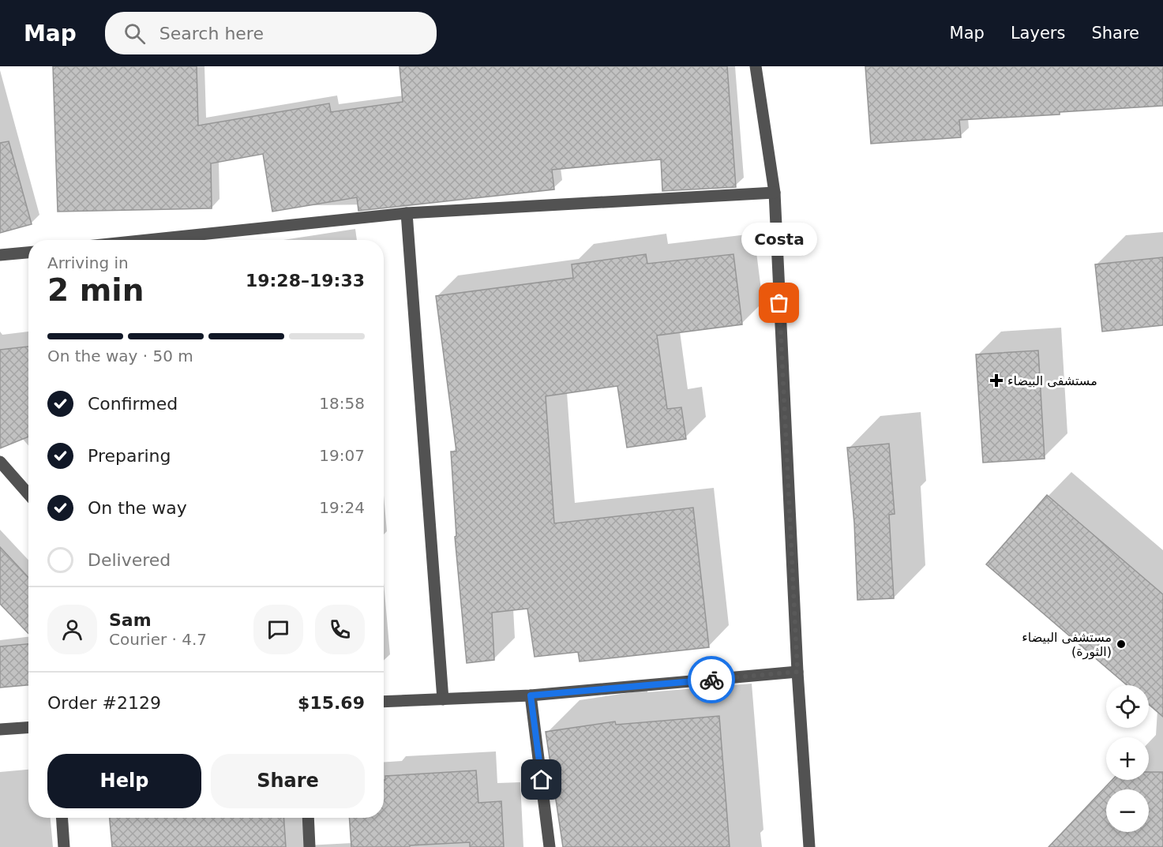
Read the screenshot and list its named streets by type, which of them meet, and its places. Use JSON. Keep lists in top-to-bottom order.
{
  "places": {
    "other": ["Costa", "مستشفى البيضاء (الثورة)"],
    "health": ["مستشفى البيضاء"]
  },
  "page": {
    "header": "Map",
    "search": "Search here",
    "nav": ["Map", "Layers", "Share"],
    "bubble": "Costa",
    "heading": ["2 min", "Arriving in", "19:28–19:33"],
    "panel": [
      "Sam",
      "Courier · 4.7",
      "Order #2129",
      "$15.69"
    ],
    "bar": "On the way · 50 m",
    "list": [
      ["Confirmed", "18:58"],
      ["Preparing", "19:07"],
      ["On the way", "19:24"],
      "Delivered"
    ],
    "map_buttons": ["+", "−"],
    "buttons": ["Help", "Share"]
  }
}
